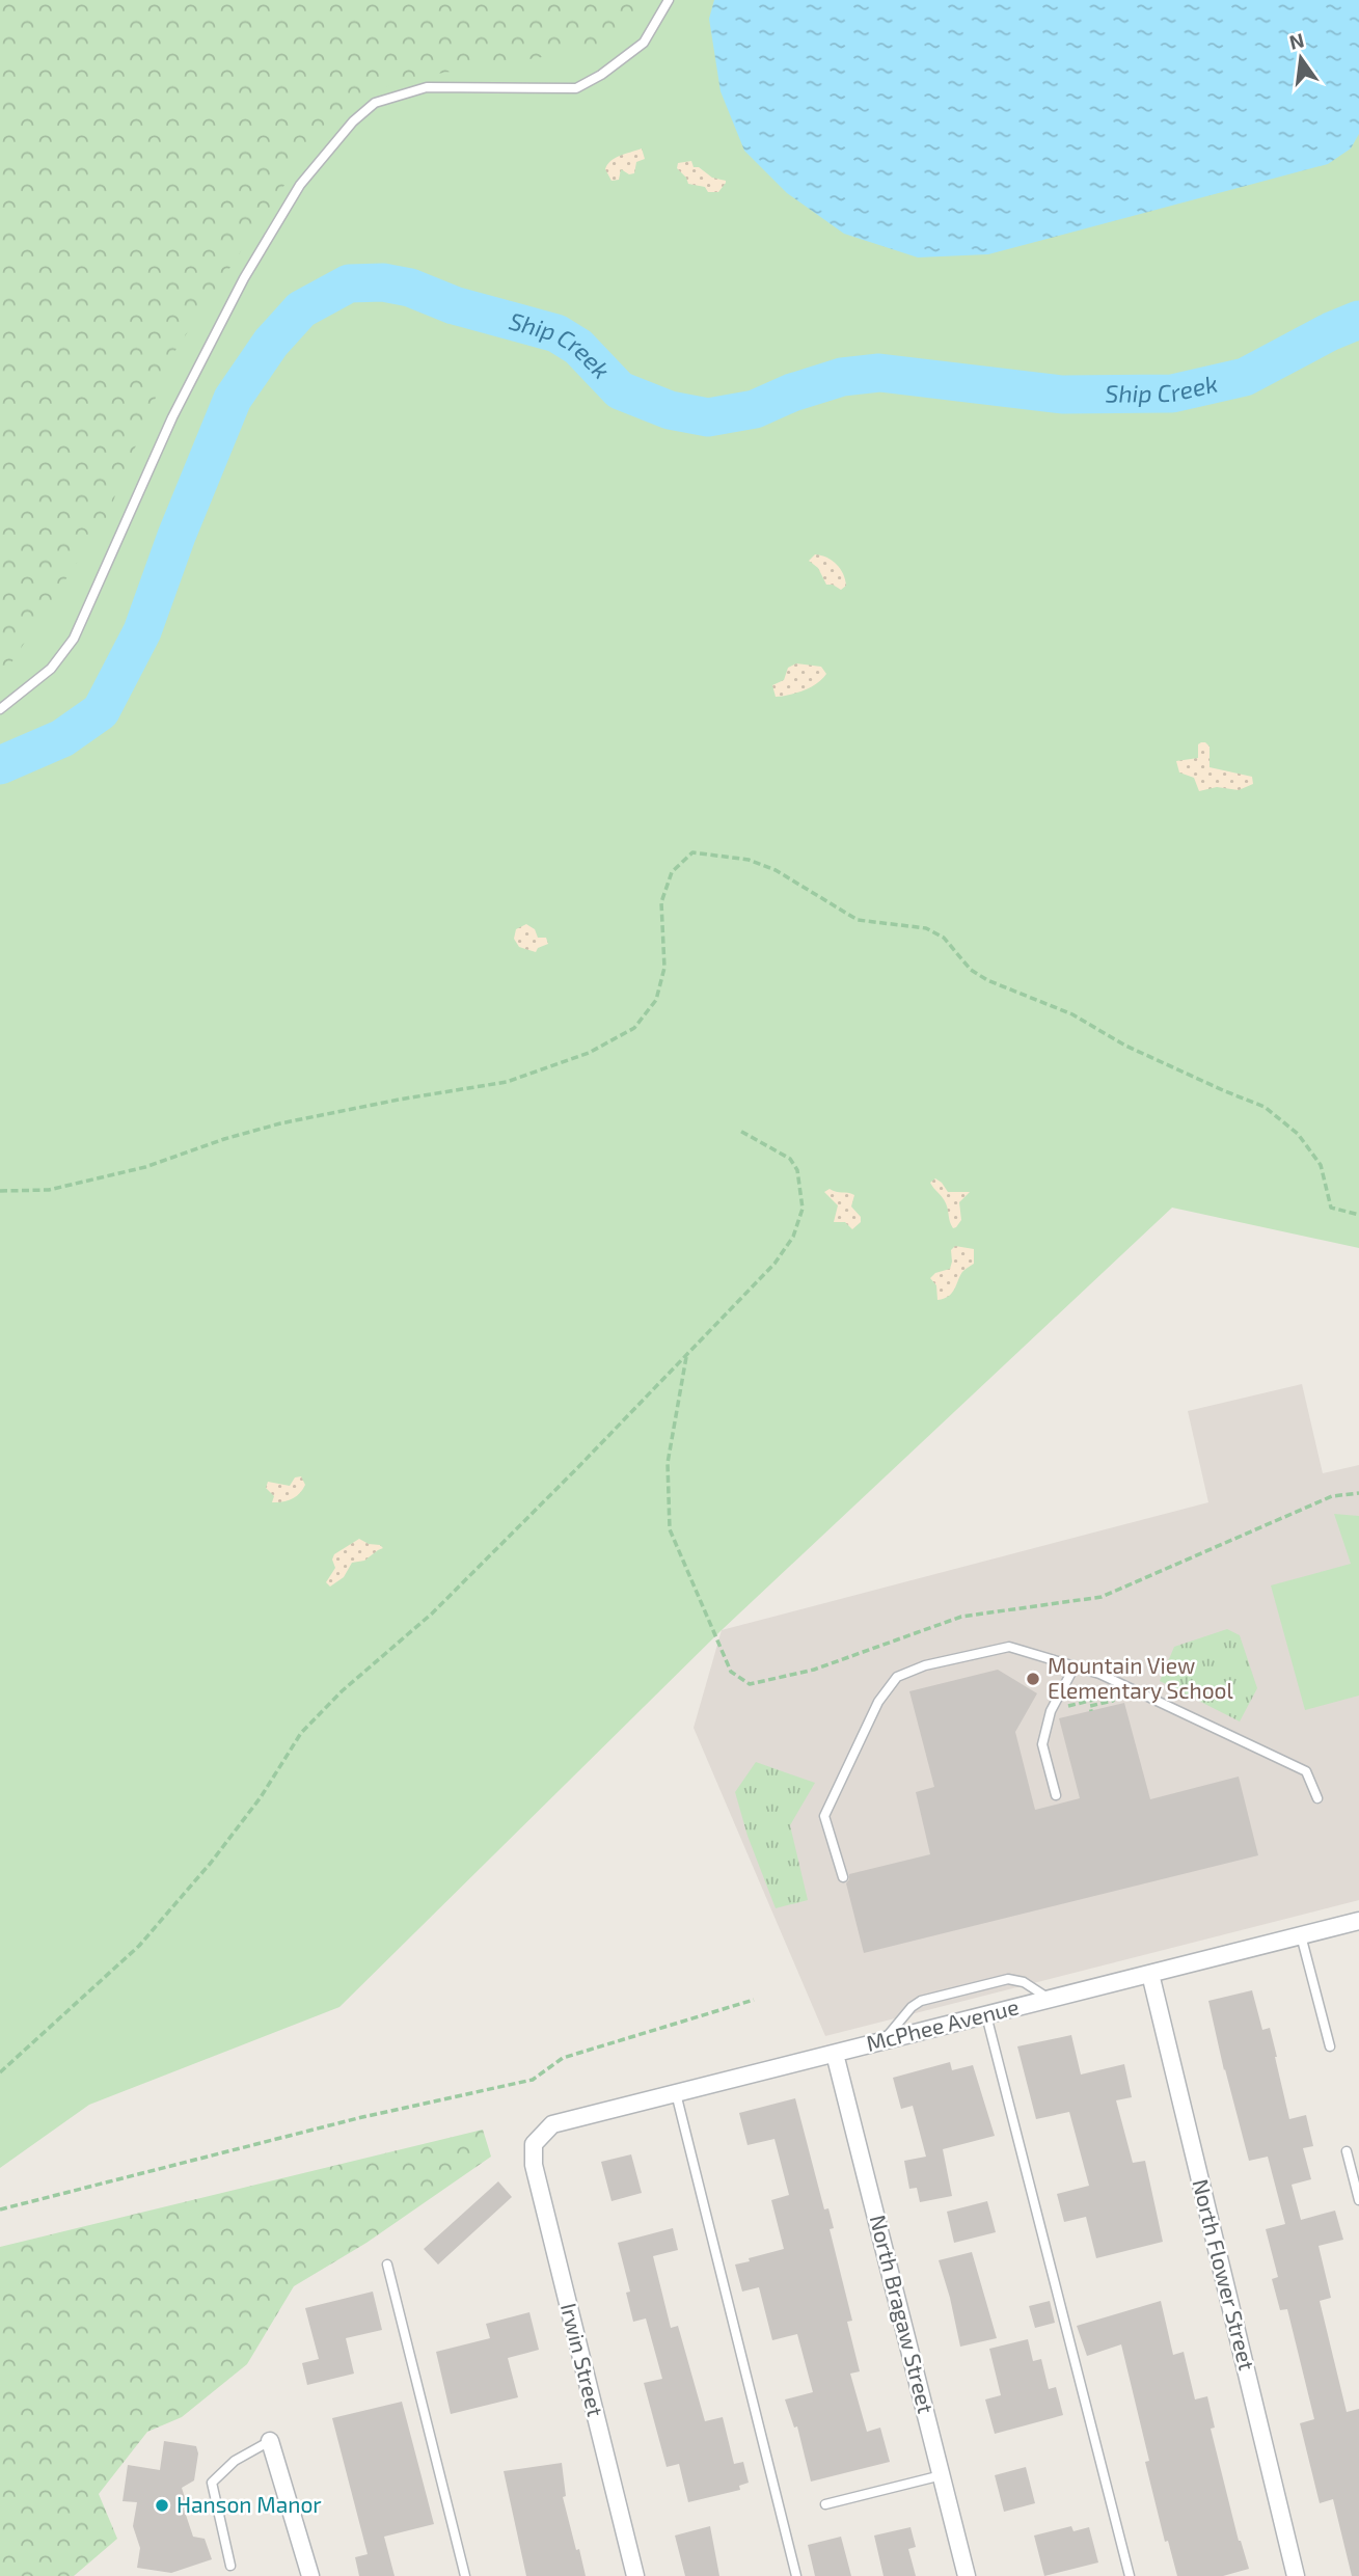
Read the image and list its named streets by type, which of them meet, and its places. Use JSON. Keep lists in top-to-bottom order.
{
  "streets": {
    "street": [
      "McPhee Avenue",
      "North Flower Street",
      "North Bragaw Street",
      "Irwin Street"
    ]
  },
  "crossings": [
    ["McPhee Avenue", "North Flower Street"],
    ["McPhee Avenue", "North Bragaw Street"],
    ["McPhee Avenue", "Irwin Street"]
  ],
  "water": ["Ship Creek"],
  "places": ["Mountain View Elementary School", "Hanson Manor"],
  "north": "top"
}
